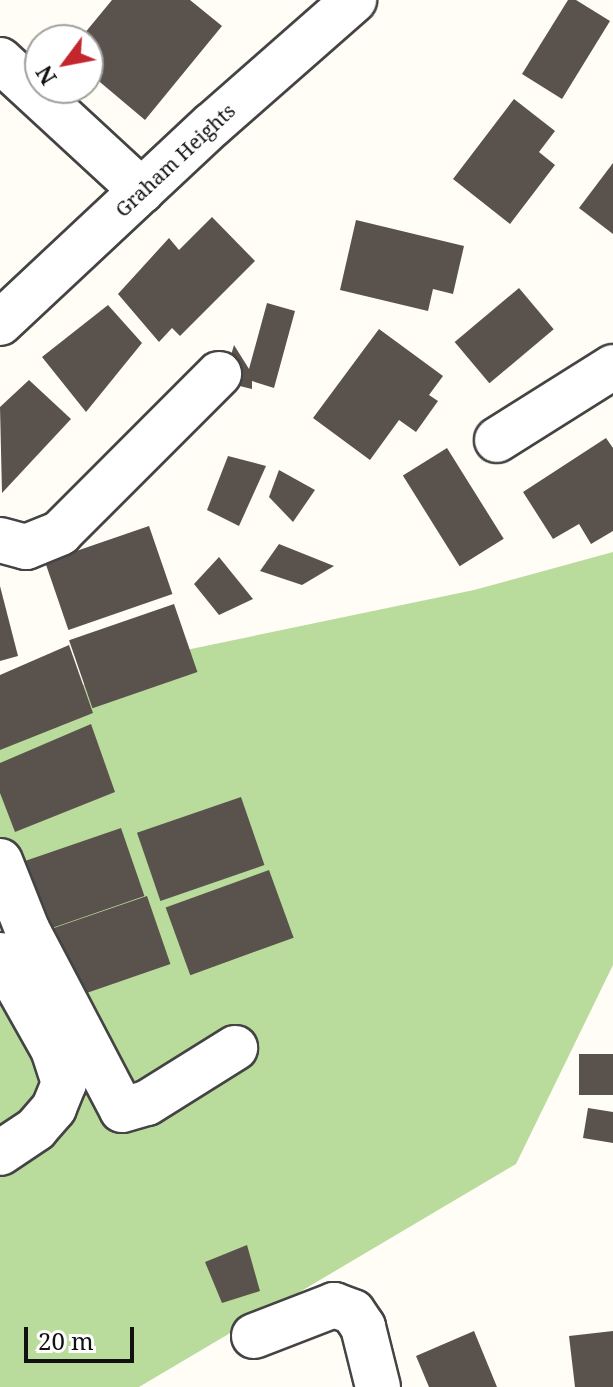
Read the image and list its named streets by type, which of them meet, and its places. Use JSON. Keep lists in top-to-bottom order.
{
  "streets": {
    "street": ["Graham Heights"]
  },
  "scale_bar": "20 m",
  "north": "bottom left"
}
